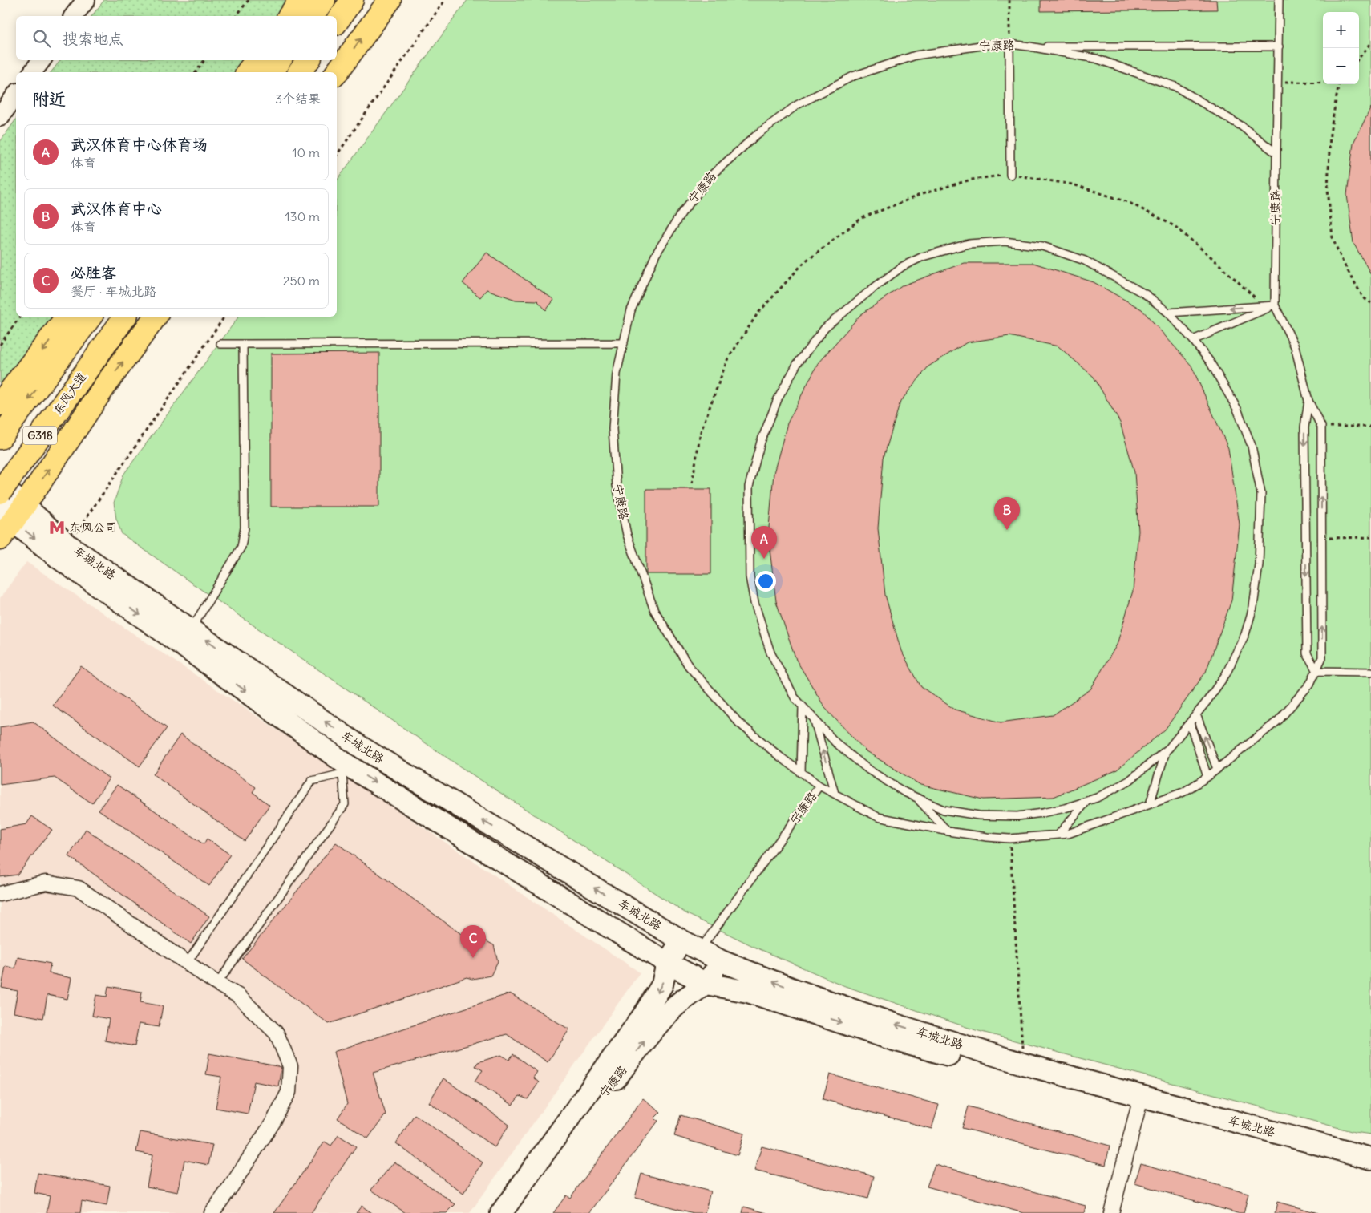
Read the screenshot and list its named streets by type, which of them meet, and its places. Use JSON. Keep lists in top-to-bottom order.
{
  "streets": {
    "main road": [
      "宁康路",
      "东风大道",
      "G318",
      "车城北路"
    ]
  },
  "crossings": [
    ["宁康路", "车城北路"]
  ],
  "places": {
    "metro station": ["东风公司"]
  },
  "page": {
    "map_buttons": ["+", "−"],
    "search": "搜索地点",
    "heading": ["附近", "3个结果"],
    "list": [
      {
        "mark": "A",
        "name": "武汉体育中心体育场",
        "note": "体育",
        "value": "10 m"
      },
      {
        "mark": "B",
        "name": "武汉体育中心",
        "note": "体育",
        "value": "130 m"
      },
      {
        "mark": "C",
        "name": "必胜客",
        "note": "餐厅 · 车城北路",
        "value": "250 m"
      }
    ],
    "pins": ["B", "A", "C"]
  }
}
